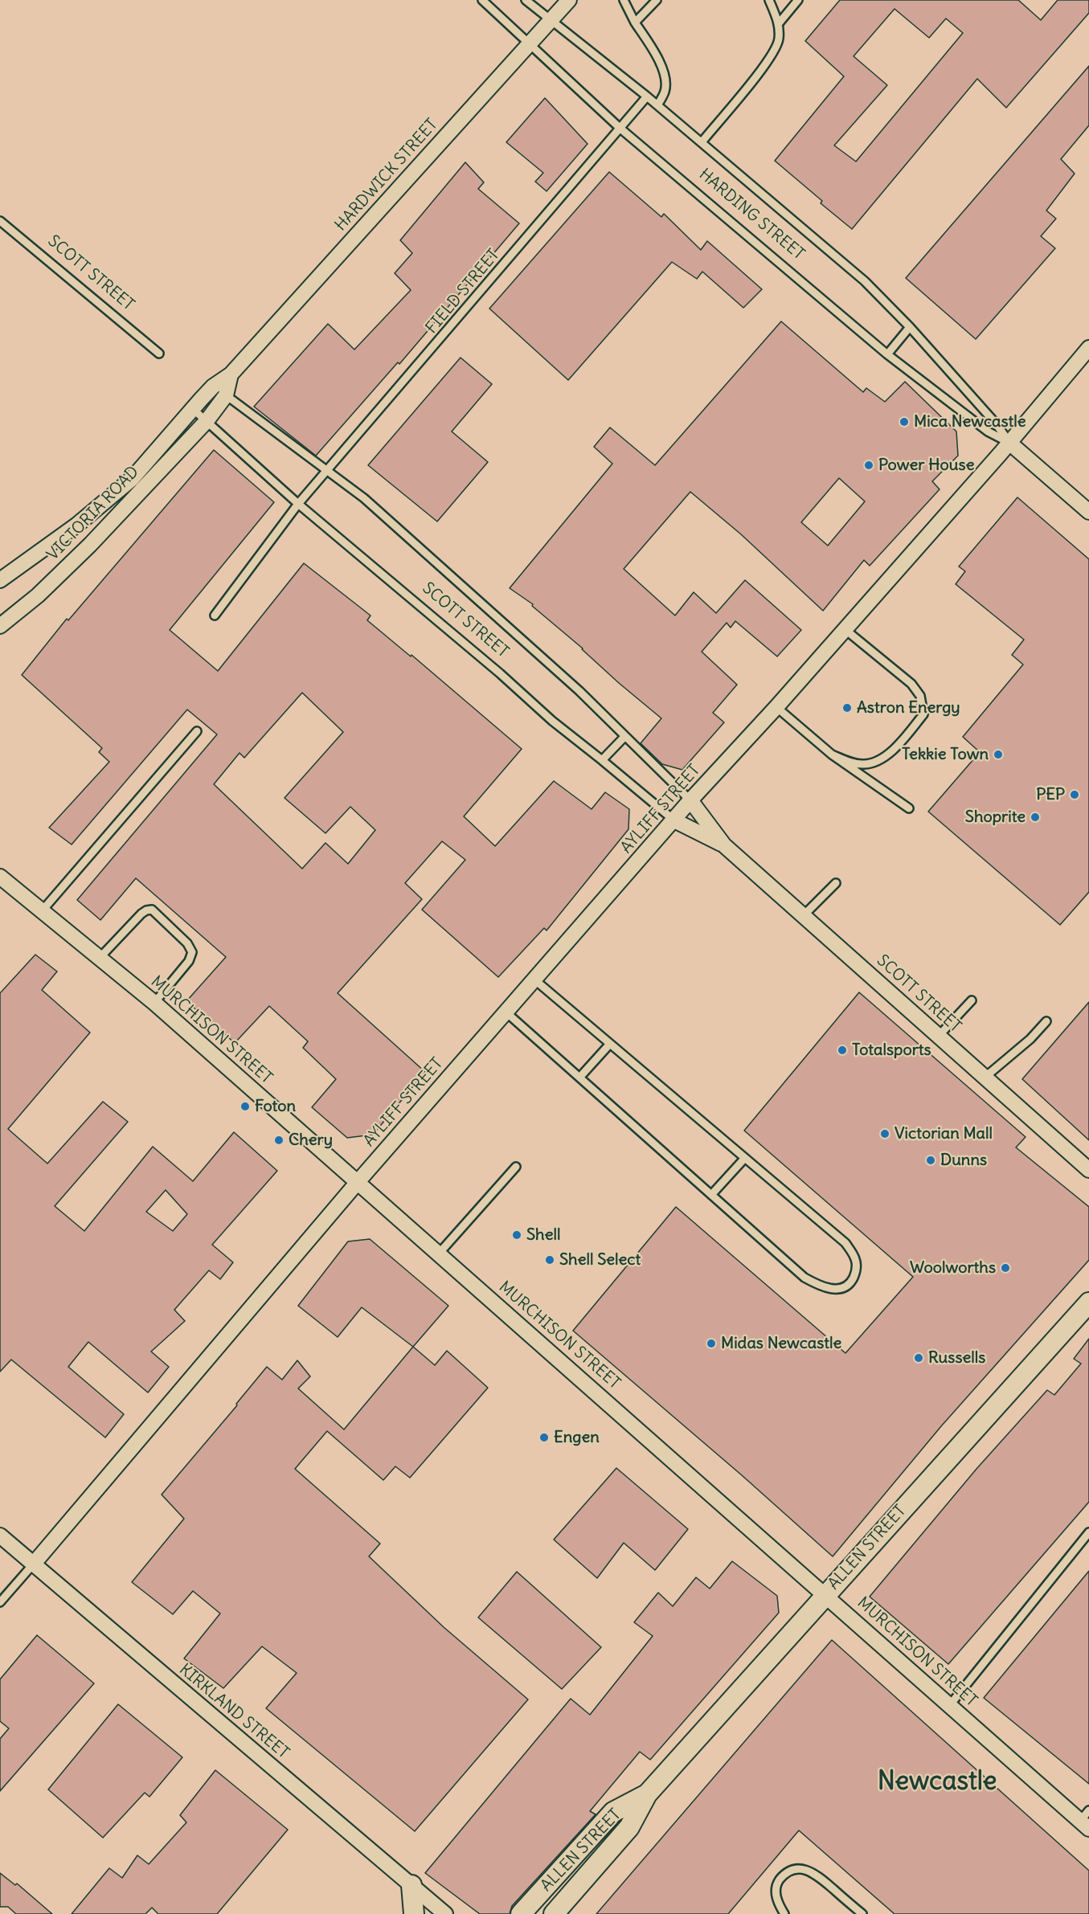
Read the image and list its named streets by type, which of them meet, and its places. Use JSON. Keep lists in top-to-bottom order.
{
  "streets": {
    "street": [
      "HARDWICK STREET",
      "HARDING STREET",
      "SCOTT STREET",
      "VICTORIA ROAD",
      "AYLIFF STREET",
      "MURCHISON STREET",
      "ALLEN STREET",
      "KIRKLAND STREET"
    ],
    "lane": ["FIELD STREET"]
  },
  "crossings": [
    ["HARDWICK STREET", "HARDING STREET"],
    ["HARDWICK STREET", "SCOTT STREET"],
    ["HARDWICK STREET", "VICTORIA ROAD"],
    ["HARDING STREET", "FIELD STREET"],
    ["HARDING STREET", "AYLIFF STREET"],
    ["SCOTT STREET", "FIELD STREET"],
    ["SCOTT STREET", "VICTORIA ROAD"],
    ["SCOTT STREET", "AYLIFF STREET"],
    ["AYLIFF STREET", "MURCHISON STREET"],
    ["AYLIFF STREET", "KIRKLAND STREET"],
    ["MURCHISON STREET", "ALLEN STREET"]
  ],
  "districts": ["Newcastle"],
  "places": [
    "Mica Newcastle",
    "Power House",
    "Astron Energy",
    "Tekkie Town",
    "PEP",
    "Shoprite",
    "Totalsports",
    "Foton",
    "Victorian Mall",
    "Chery",
    "Dunns",
    "Shell",
    "Shell Select",
    "Woolworths",
    "Midas Newcastle",
    "Russells",
    "Engen"
  ]
}
